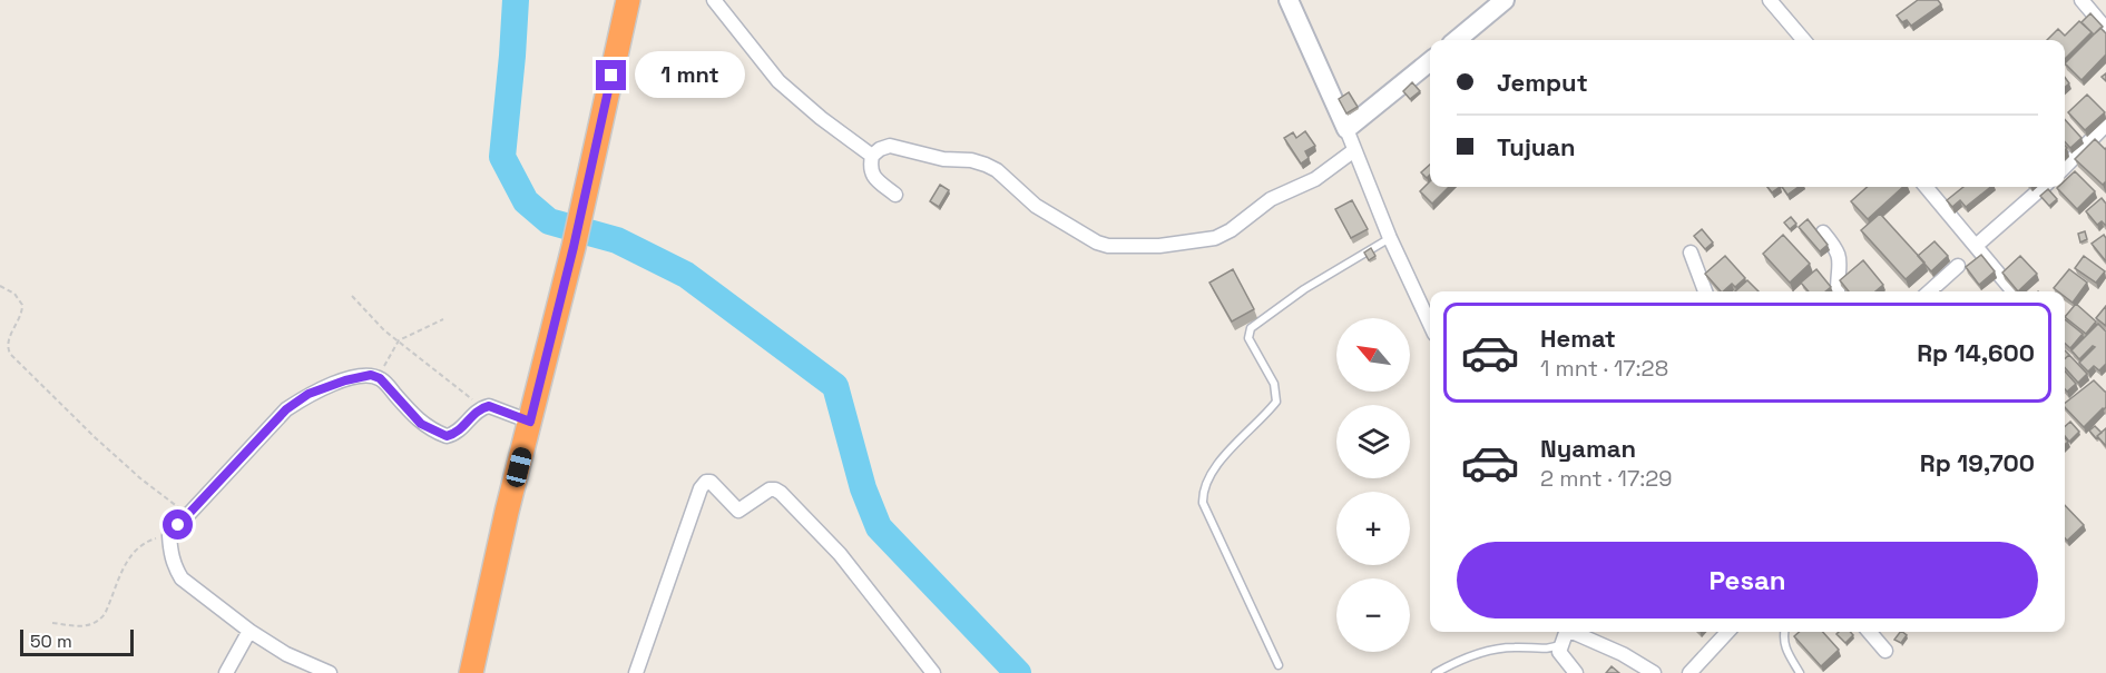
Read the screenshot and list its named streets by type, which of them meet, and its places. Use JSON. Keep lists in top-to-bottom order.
{
  "scale_bar": "50 m",
  "north": "top left",
  "page": {
    "banner": ["Jemput", "Tujuan"],
    "bubble": "1 mnt",
    "list": [
      {
        "name": "Hemat",
        "note": "1 mnt · 17:28",
        "value": "Rp 14,600"
      },
      {
        "name": "Nyaman",
        "note": "2 mnt · 17:29",
        "value": "Rp 19,700"
      }
    ],
    "map_buttons": ["+", "−"],
    "buttons": "Pesan",
    "scale": "50 m"
  }
}
